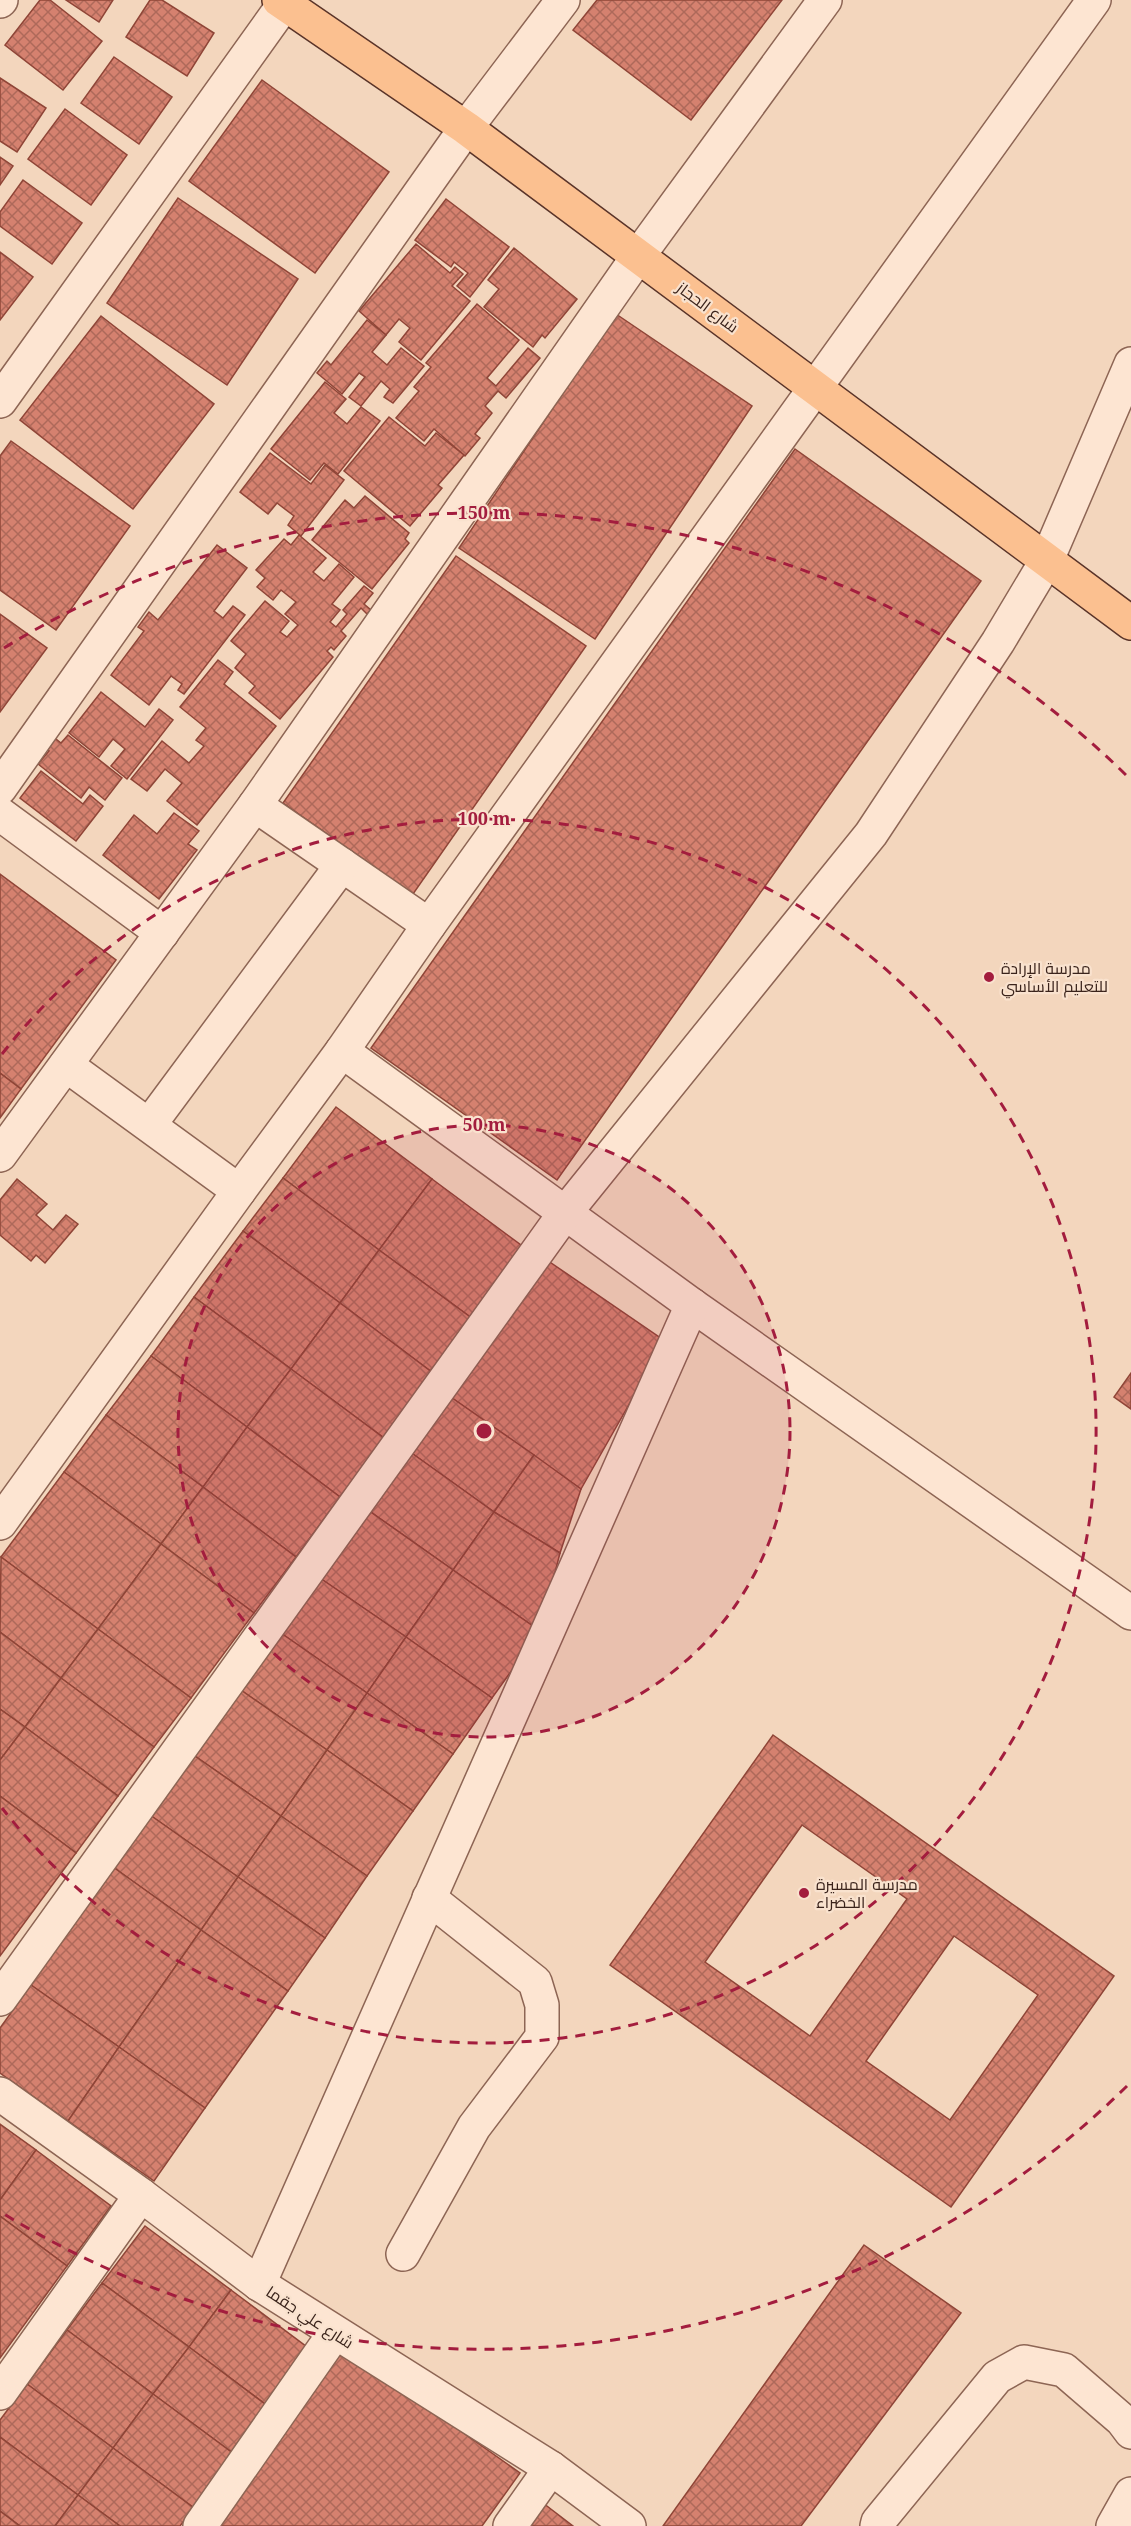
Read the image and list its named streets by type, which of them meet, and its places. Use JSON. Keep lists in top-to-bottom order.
{
  "streets": {
    "main road": ["شارع الحجاز"],
    "street": ["شارع علي جقما"]
  },
  "places": ["مدرسة الإرادة للتعليم الأساسي", "مدرسة المسيرة الخضراء"],
  "rings": ["150 m", "100 m", "50 m"]
}
